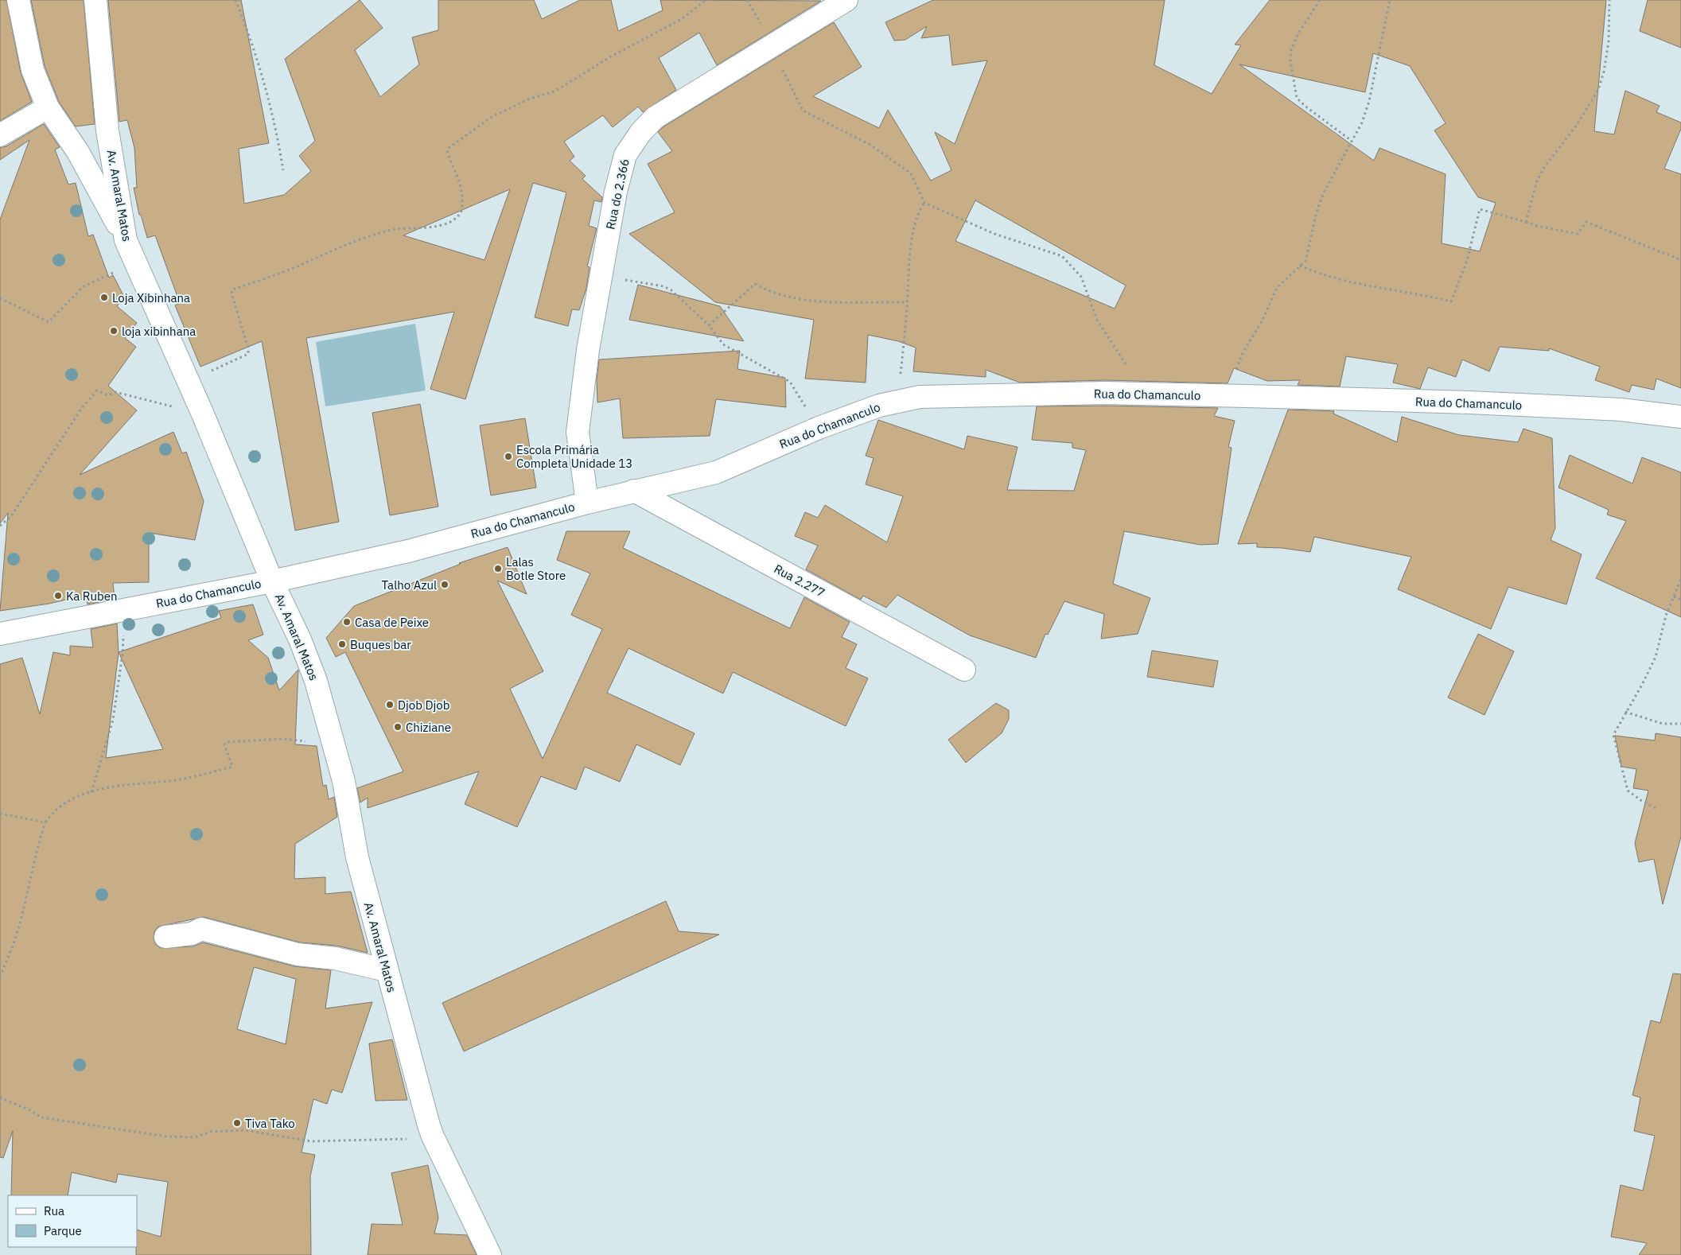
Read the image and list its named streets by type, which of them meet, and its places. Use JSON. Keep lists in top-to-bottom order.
{
  "streets": {
    "street": [
      "Rua do 2.366",
      "Av. Amaral Matos",
      "Rua do Chamanculo",
      "Rua 2.277"
    ]
  },
  "crossings": [
    ["Rua do 2.366", "Rua do Chamanculo"],
    ["Av. Amaral Matos", "Rua do Chamanculo"],
    ["Rua do Chamanculo", "Rua 2.277"]
  ],
  "places": [
    "Loja Xibinhana",
    "loja xibinhana",
    "Escola Primária Completa Unidade 13",
    "Lalas Botle Store",
    "Talho Azul",
    "Ka Ruben",
    "Casa de Peixe",
    "Buques bar",
    "Djob Djob",
    "Chiziane",
    "Tiva Tako"
  ],
  "legend": ["Rua", "Parque"]
}
